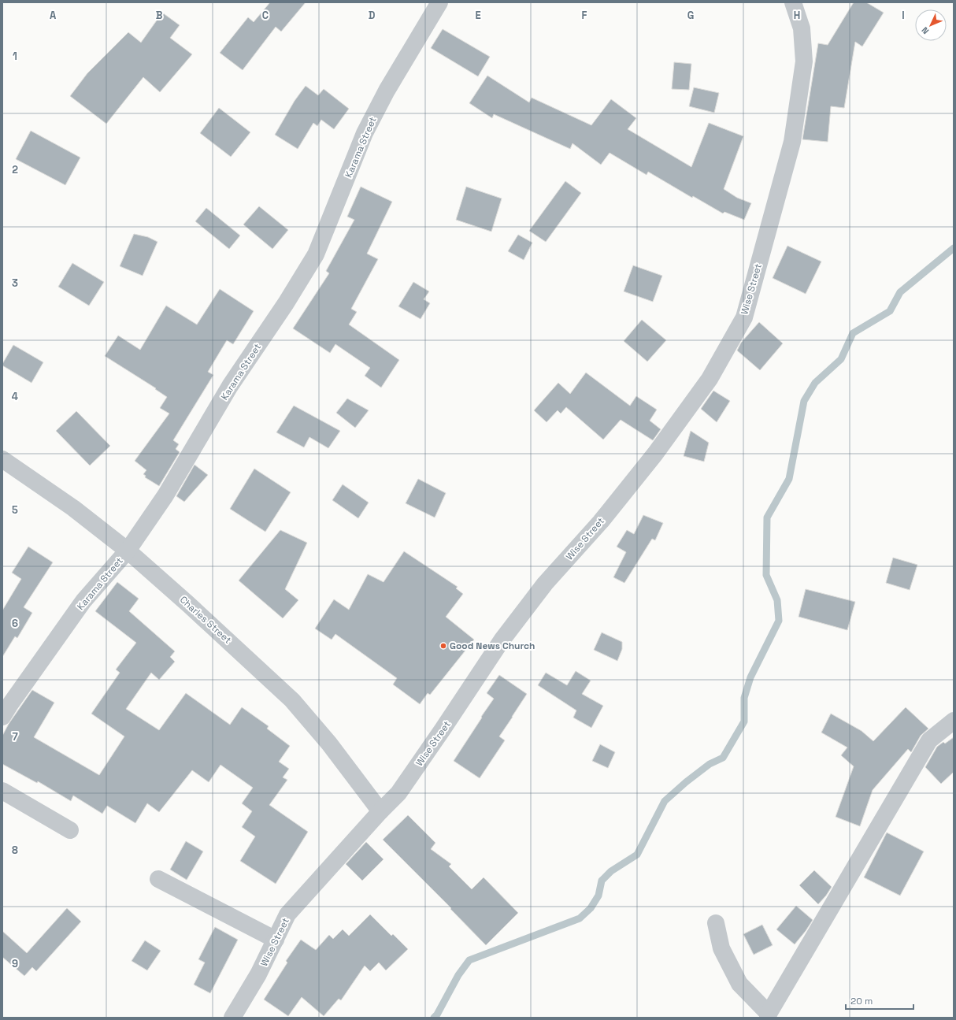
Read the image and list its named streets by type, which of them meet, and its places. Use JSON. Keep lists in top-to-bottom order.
{
  "streets": {
    "street": ["Karama Street", "Wise Street", "Charles Street"]
  },
  "crossings": [
    ["Karama Street", "Charles Street"],
    ["Wise Street", "Charles Street"]
  ],
  "places": ["Good News Church"],
  "scale_bar": "20 m",
  "north": "bottom left",
  "grid": {
    "columns": [
      "A",
      "B",
      "C",
      "D",
      "E",
      "F",
      "G",
      "H",
      "I"
    ],
    "rows": [
      "1",
      "2",
      "3",
      "4",
      "5",
      "6",
      "7",
      "8",
      "9"
    ]
  }
}
